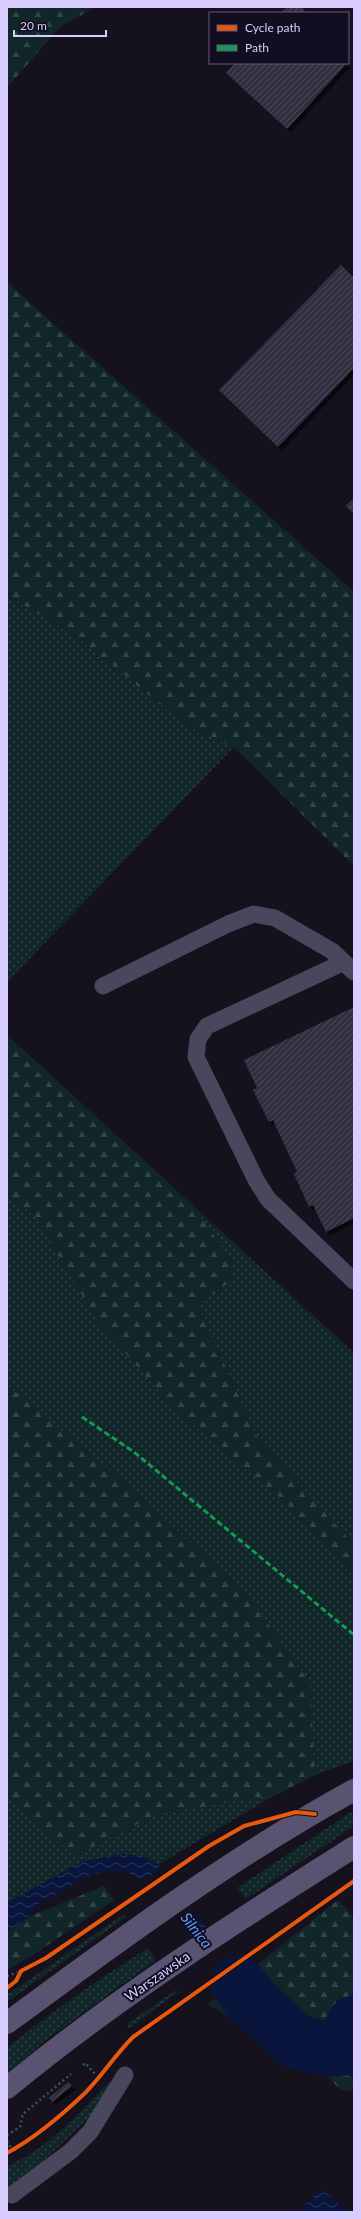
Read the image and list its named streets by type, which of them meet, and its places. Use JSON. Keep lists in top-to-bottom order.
{
  "streets": {
    "main road": ["Warszawska"]
  },
  "water": ["Silnica"],
  "legend": ["Cycle path", "Path"],
  "scale_bar": "20 m"
}
